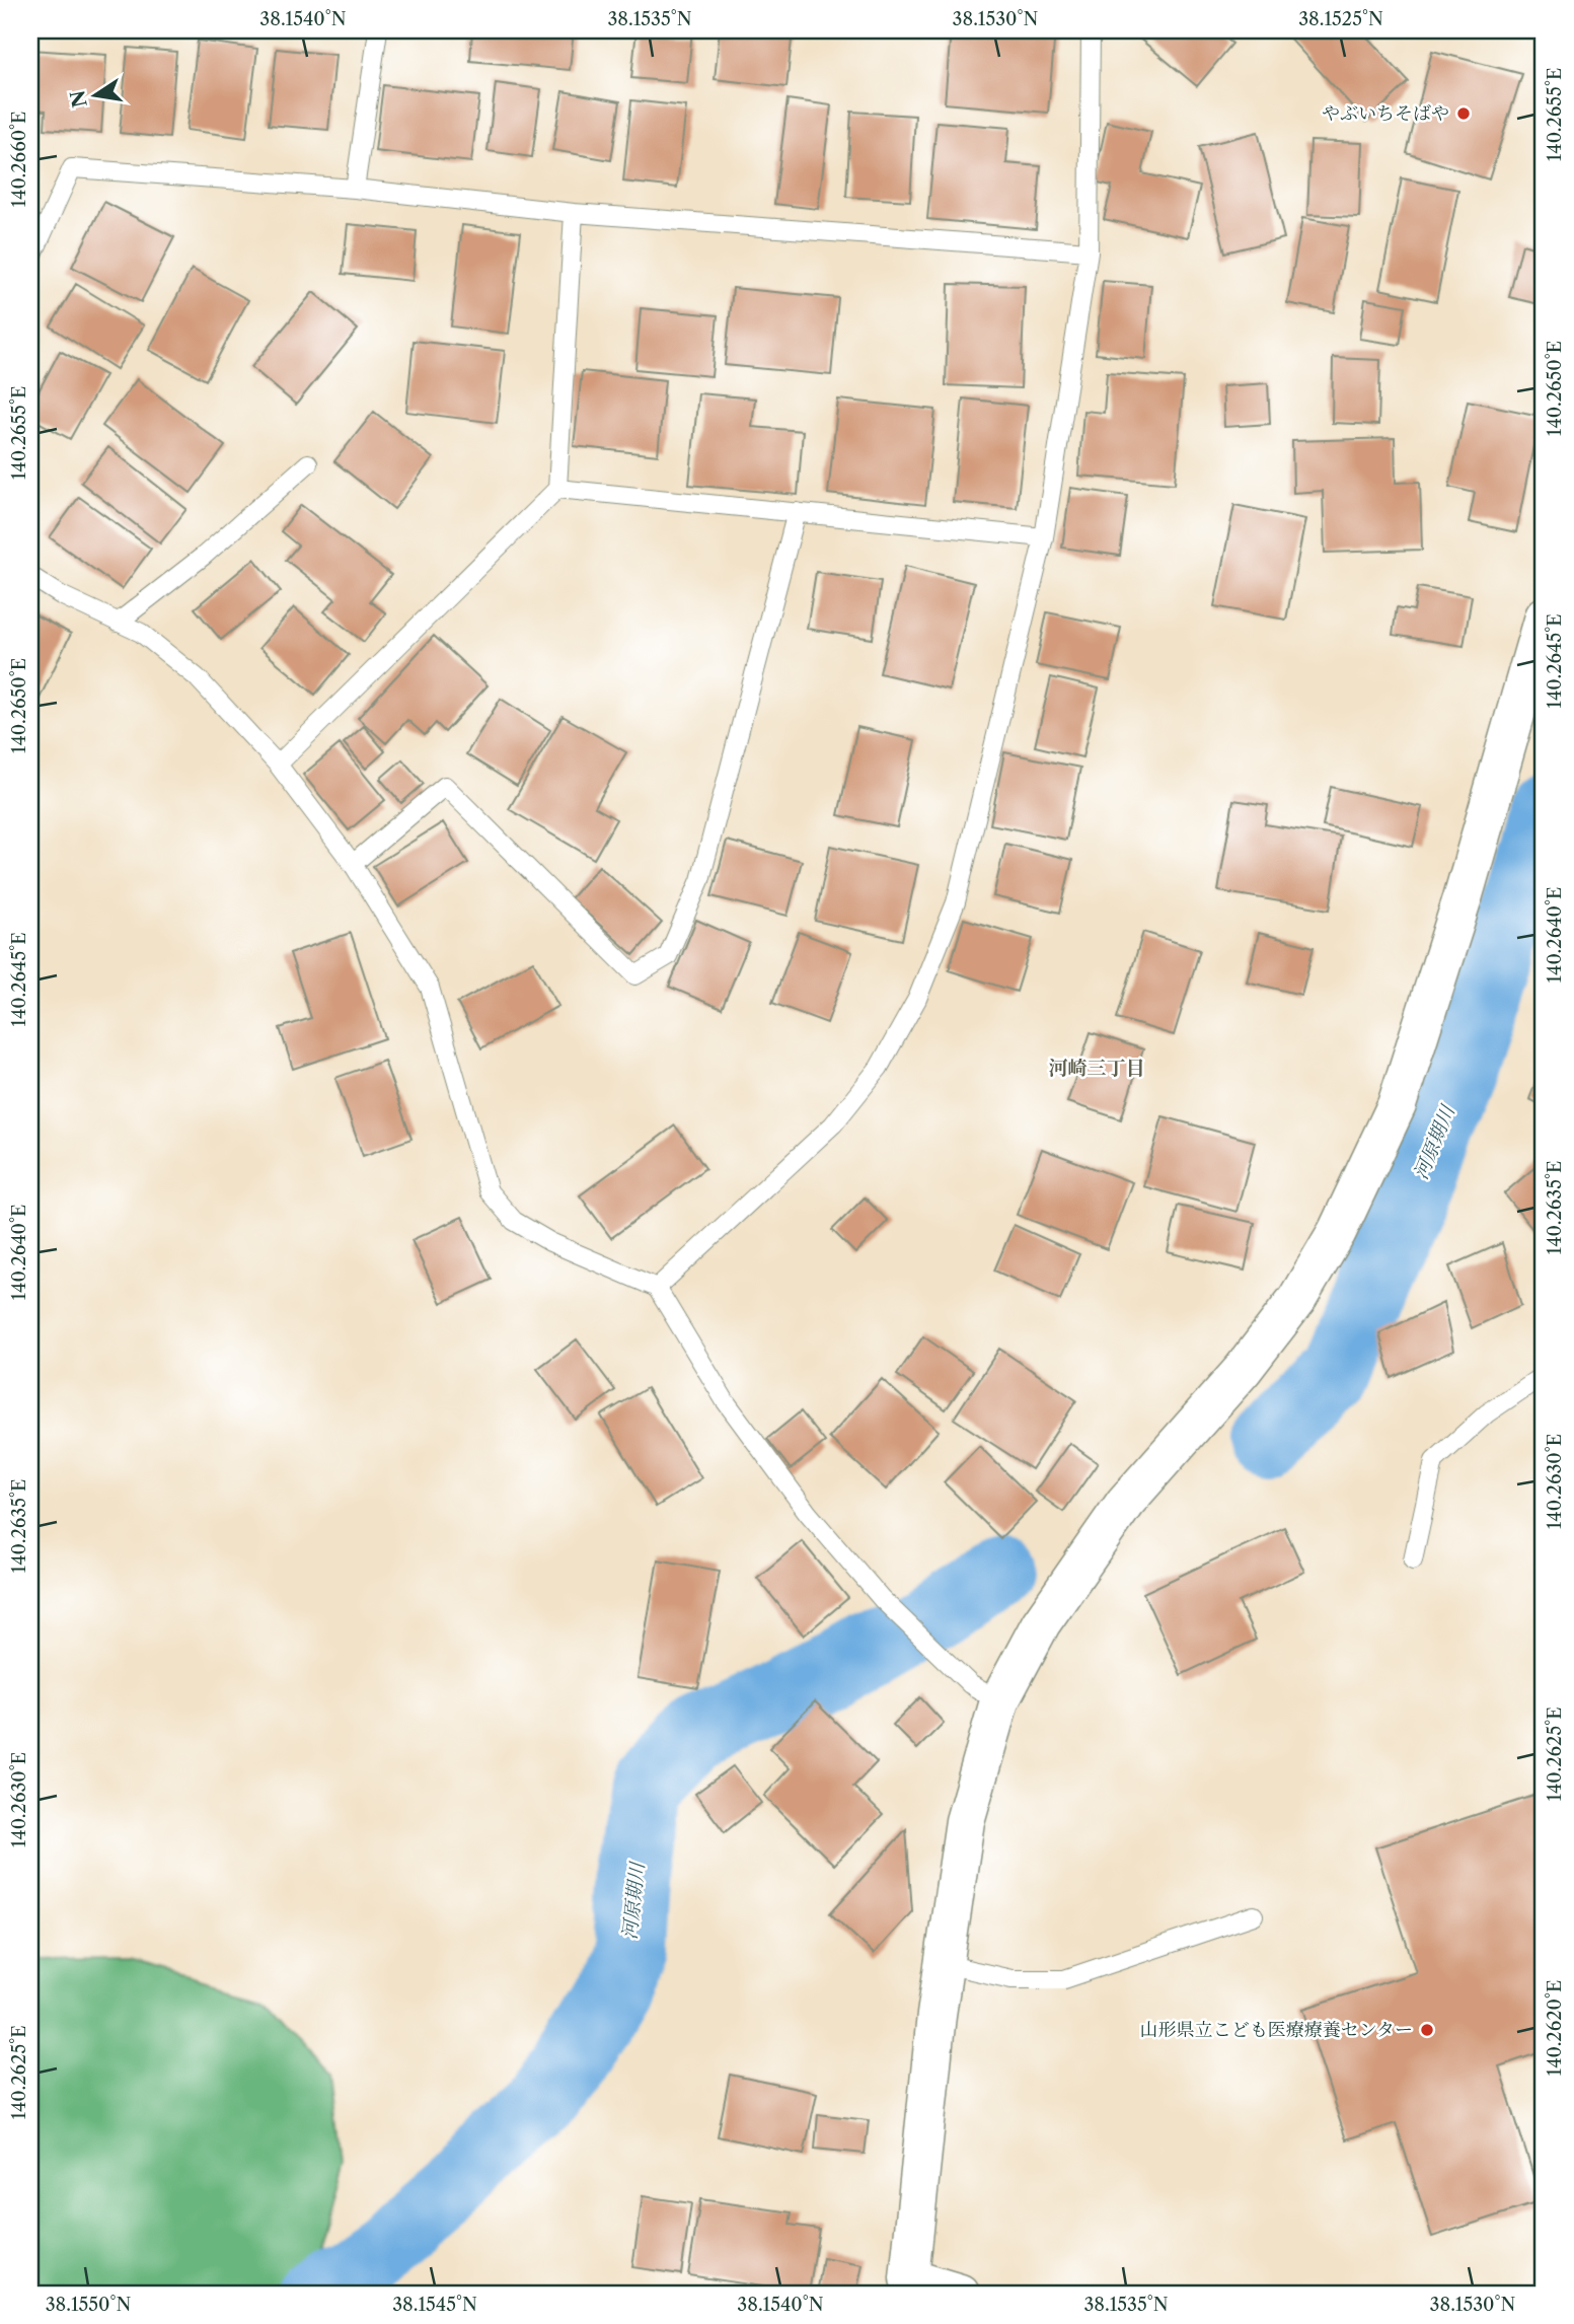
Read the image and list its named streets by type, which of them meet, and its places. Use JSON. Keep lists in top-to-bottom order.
{
  "districts": ["河崎三丁目"],
  "water": ["河原期川"],
  "places": ["やぶいちそばや", "山形県立こども医療療養センター"],
  "north": "left",
  "coordinates": [
    "38.1540°N",
    "38.1535°N",
    "38.1530°N",
    "38.1525°N",
    "140.2655°E",
    "140.2660°E",
    "140.2650°E",
    "140.2645°E",
    "140.2640°E",
    "140.2635°E",
    "140.2630°E",
    "140.2625°E",
    "140.2620°E",
    "38.1550°N",
    "38.1545°N"
  ]
}
